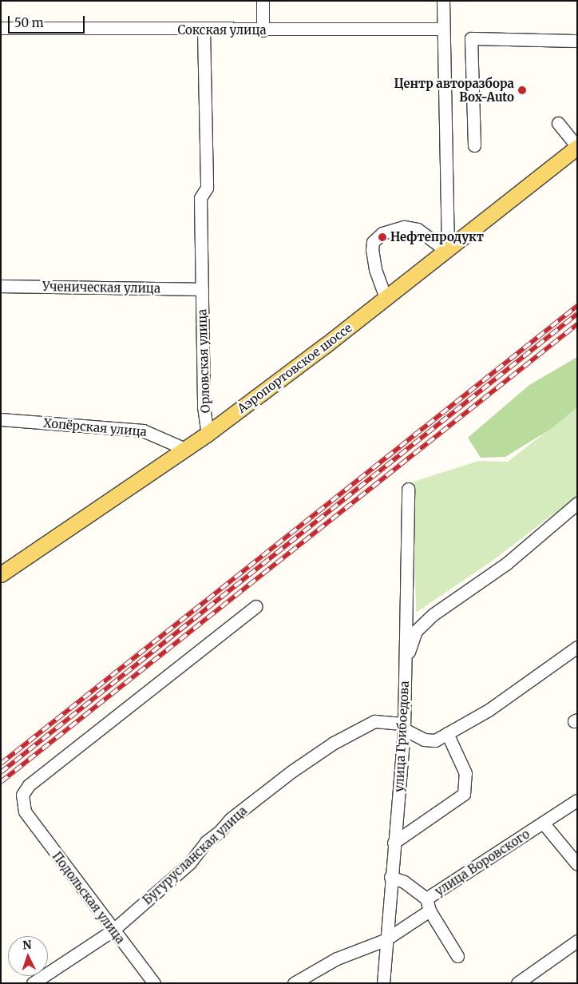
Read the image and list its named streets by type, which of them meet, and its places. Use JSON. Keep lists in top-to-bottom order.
{
  "streets": {
    "main road": ["Аэропортовское шоссе"],
    "street": [
      "Сокская улица",
      "Ученическая улица",
      "Орловская улица",
      "Хопёрская улица",
      "улица Грибоедова",
      "Бугурусланская улица",
      "улица Воровского",
      "Подольская улица"
    ]
  },
  "crossings": [
    ["Сокская улица", "Орловская улица"],
    ["Ученическая улица", "Орловская улица"],
    ["Орловская улица", "Аэропортовское шоссе"],
    ["Аэропортовское шоссе", "Хопёрская улица"],
    ["улица Грибоедова", "Бугурусланская улица"],
    ["улица Грибоедова", "улица Воровского"],
    ["Бугурусланская улица", "Подольская улица"]
  ],
  "places": ["Центр авторазбора Box-Auto", "Нефтепродукт"],
  "scale_bar": "50 m",
  "north": "top"
}
